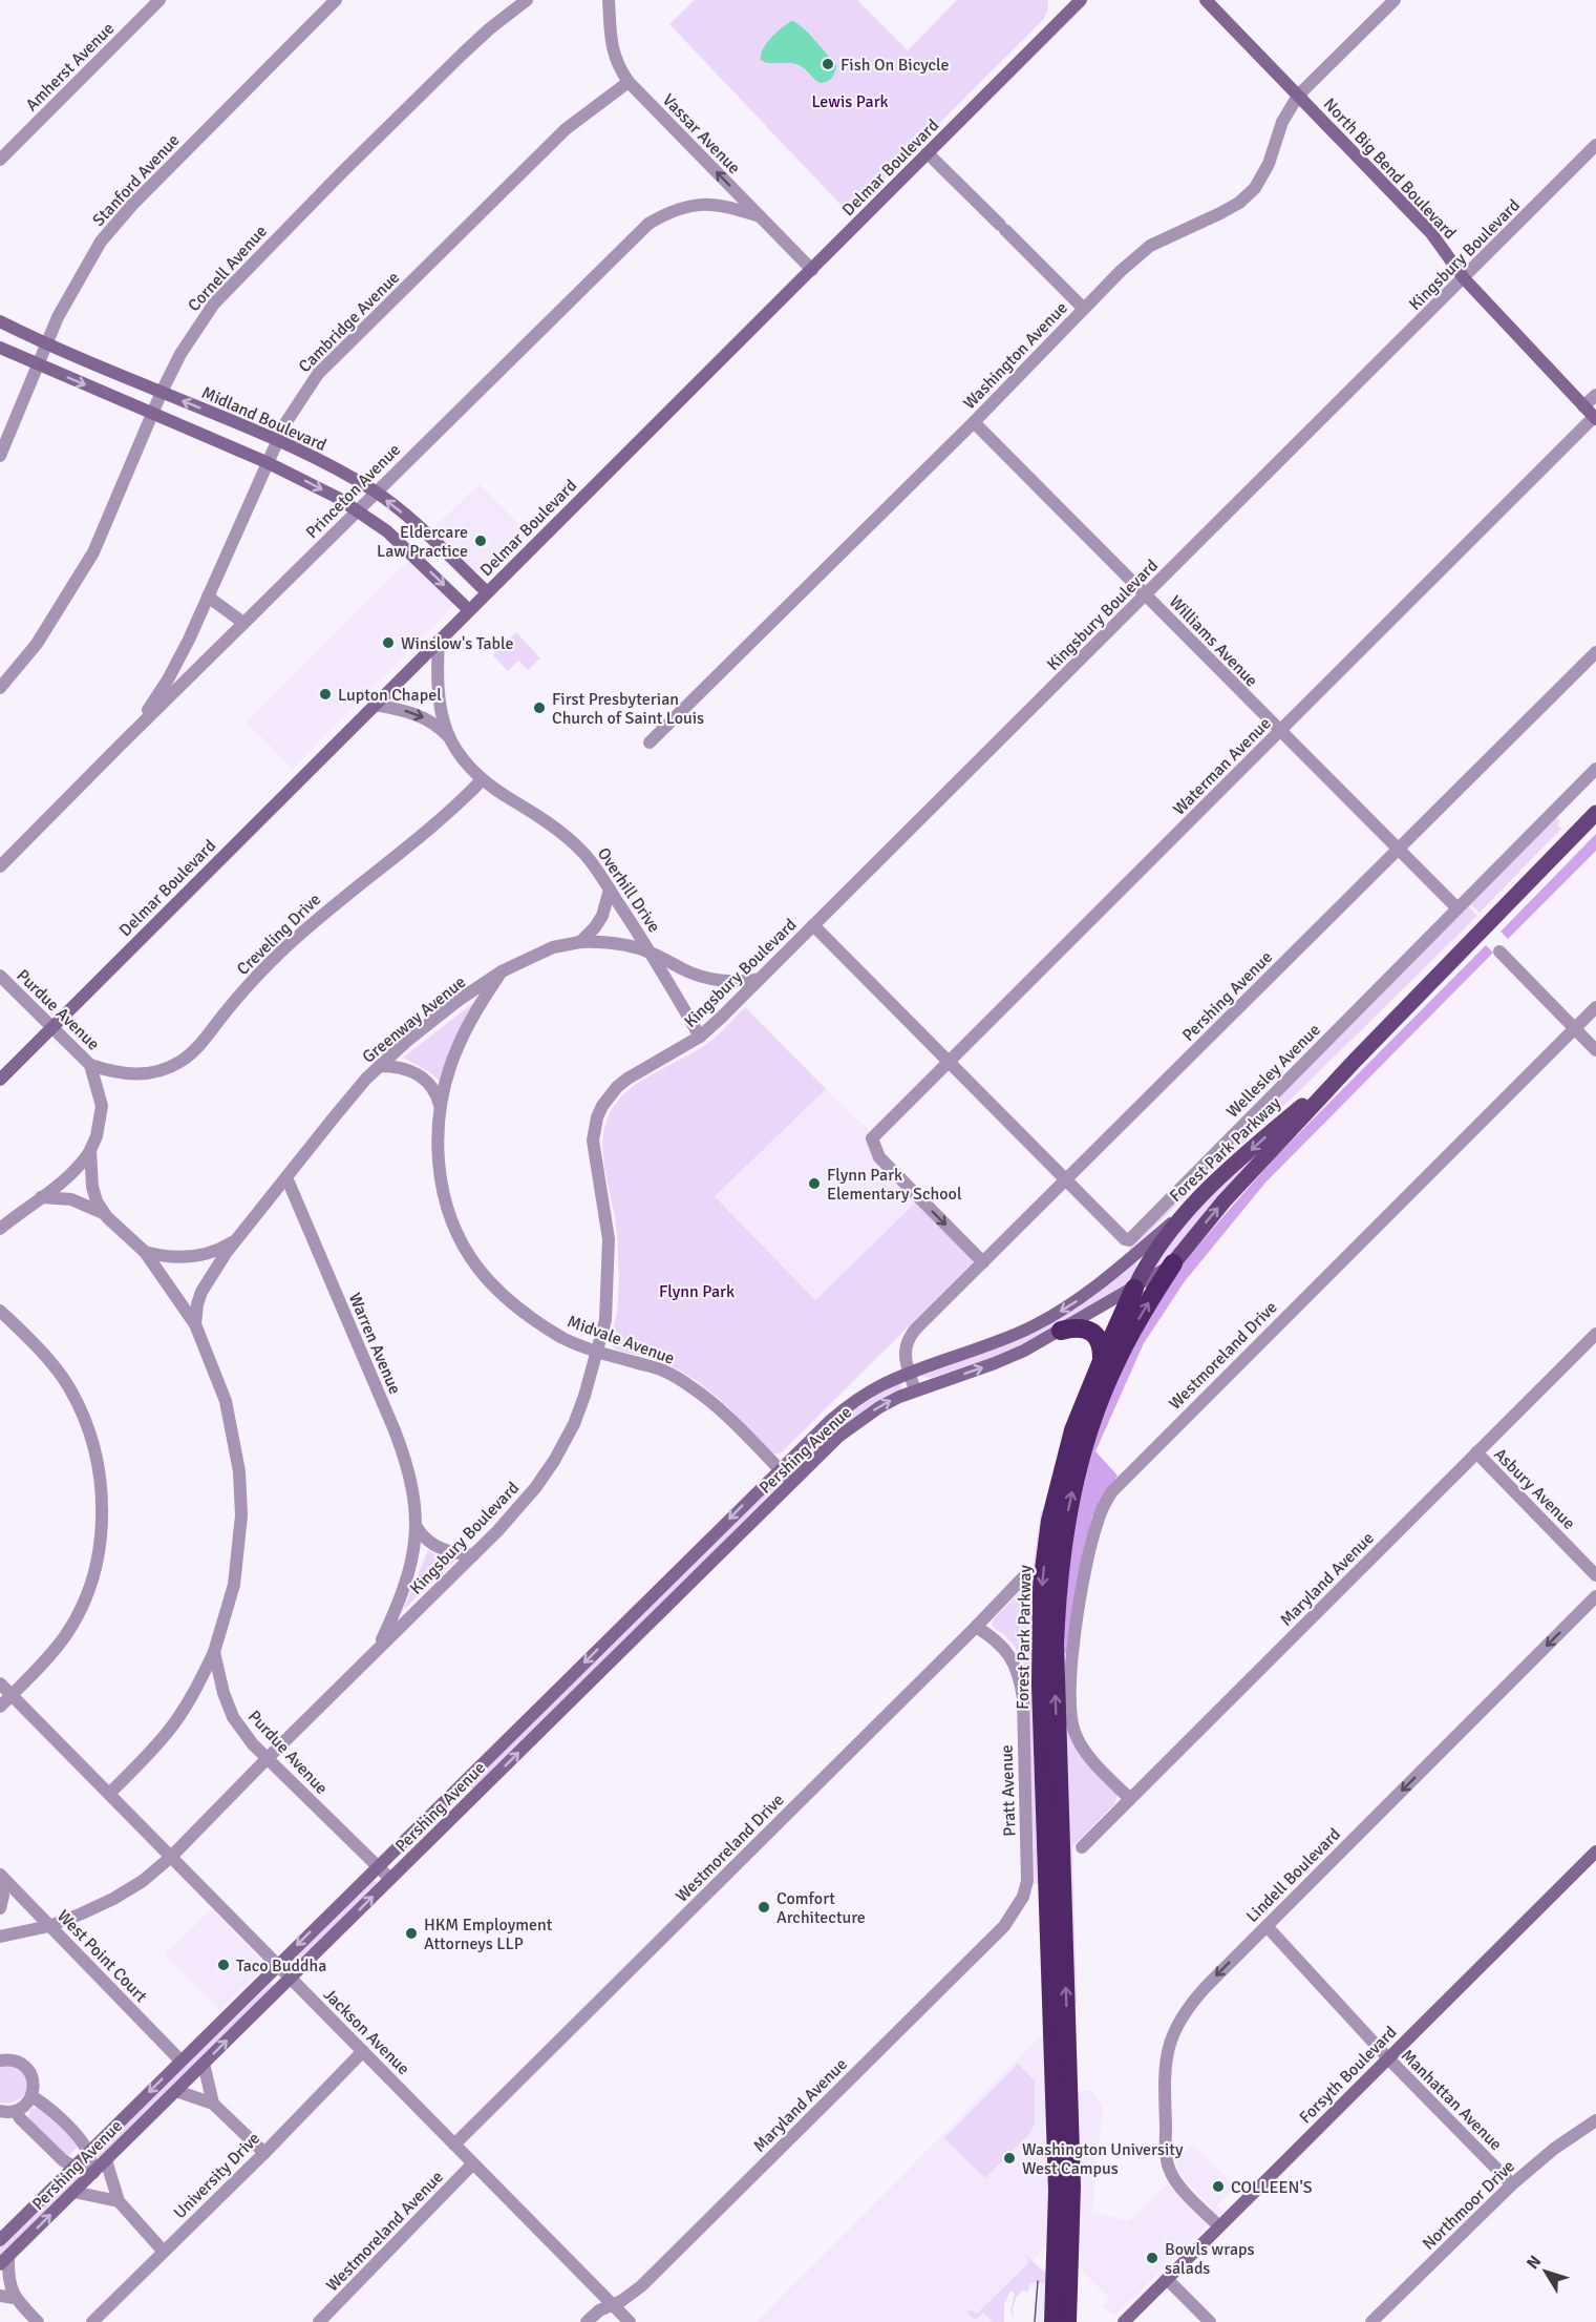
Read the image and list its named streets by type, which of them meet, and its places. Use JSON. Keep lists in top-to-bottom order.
{
  "streets": {
    "highway": ["Forest Park Parkway"],
    "main road": [
      "Delmar Boulevard",
      "North Big Bend Boulevard",
      "Midland Boulevard",
      "Pershing Avenue",
      "Forsyth Boulevard"
    ],
    "street": [
      "Amherst Avenue",
      "Vassar Avenue",
      "Stanford Avenue",
      "Kingsbury Boulevard",
      "Cornell Avenue",
      "Cambridge Avenue",
      "Washington Avenue",
      "Princeton Avenue",
      "Williams Avenue",
      "Waterman Avenue",
      "Overhill Drive",
      "Creveling Drive",
      "Purdue Avenue",
      "Greenway Avenue",
      "Wellesley Avenue",
      "Midvale Avenue",
      "Warren Avenue",
      "Westmoreland Drive",
      "Asbury Avenue",
      "Maryland Avenue",
      "Pratt Avenue",
      "Lindell Boulevard",
      "West Point Court",
      "Jackson Avenue",
      "Manhattan Avenue",
      "University Drive",
      "Northmoor Drive",
      "Westmoreland Avenue"
    ]
  },
  "crossings": [
    ["Vassar Avenue", "Delmar Boulevard"],
    ["Vassar Avenue", "Cambridge Avenue"],
    ["Vassar Avenue", "Princeton Avenue"],
    ["Delmar Boulevard", "Midland Boulevard"],
    ["Delmar Boulevard", "Overhill Drive"],
    ["Delmar Boulevard", "Purdue Avenue"],
    ["North Big Bend Boulevard", "Kingsbury Boulevard"],
    ["North Big Bend Boulevard", "Washington Avenue"],
    ["North Big Bend Boulevard", "Waterman Avenue"],
    ["Stanford Avenue", "Midland Boulevard"],
    ["Kingsbury Boulevard", "Williams Avenue"],
    ["Kingsbury Boulevard", "Overhill Drive"],
    ["Kingsbury Boulevard", "Purdue Avenue"],
    ["Kingsbury Boulevard", "Greenway Avenue"],
    ["Kingsbury Boulevard", "Wellesley Avenue"],
    ["Kingsbury Boulevard", "Midvale Avenue"],
    ["Kingsbury Boulevard", "Warren Avenue"],
    ["Kingsbury Boulevard", "West Point Court"],
    ["Kingsbury Boulevard", "Jackson Avenue"],
    ["Cornell Avenue", "Midland Boulevard"],
    ["Cambridge Avenue", "Midland Boulevard"],
    ["Cambridge Avenue", "Princeton Avenue"],
    ["Washington Avenue", "Williams Avenue"],
    ["Midland Boulevard", "Princeton Avenue"],
    ["Williams Avenue", "Waterman Avenue"],
    ["Williams Avenue", "Pershing Avenue"],
    ["Williams Avenue", "Wellesley Avenue"],
    ["Waterman Avenue", "Pershing Avenue"],
    ["Waterman Avenue", "Wellesley Avenue"],
    ["Overhill Drive", "Creveling Drive"],
    ["Overhill Drive", "Greenway Avenue"],
    ["Creveling Drive", "Purdue Avenue"],
    ["Pershing Avenue", "Purdue Avenue"],
    ["Pershing Avenue", "Wellesley Avenue"],
    ["Pershing Avenue", "Forest Park Parkway"],
    ["Pershing Avenue", "Midvale Avenue"],
    ["Pershing Avenue", "West Point Court"],
    ["Pershing Avenue", "Jackson Avenue"],
    ["Purdue Avenue", "Greenway Avenue"],
    ["Greenway Avenue", "Midvale Avenue"],
    ["Greenway Avenue", "Warren Avenue"],
    ["Westmoreland Drive", "Maryland Avenue"],
    ["Westmoreland Drive", "Pratt Avenue"],
    ["Westmoreland Drive", "Jackson Avenue"],
    ["Asbury Avenue", "Maryland Avenue"],
    ["Maryland Avenue", "Pratt Avenue"],
    ["Maryland Avenue", "Jackson Avenue"],
    ["Lindell Boulevard", "Forsyth Boulevard"],
    ["Lindell Boulevard", "Manhattan Avenue"],
    ["Jackson Avenue", "University Drive"],
    ["Jackson Avenue", "Westmoreland Avenue"],
    ["Forsyth Boulevard", "Manhattan Avenue"],
    ["Manhattan Avenue", "Northmoor Drive"]
  ],
  "one_way": ["Vassar Avenue", "Lindell Boulevard"],
  "parks": ["Lewis Park", "Flynn Park"],
  "places": [
    "Fish On Bicycle",
    "Eldercare Law Practice",
    "Winslow's Table",
    "Lupton Chapel",
    "First Presbyterian Church of Saint Louis",
    "Flynn Park Elementary School",
    "Comfort Architecture",
    "HKM Employment Attorneys LLP",
    "Taco Buddha",
    "Washington University West Campus",
    "COLLEEN'S",
    "Bowls wraps salads"
  ],
  "north": "top left"
}
